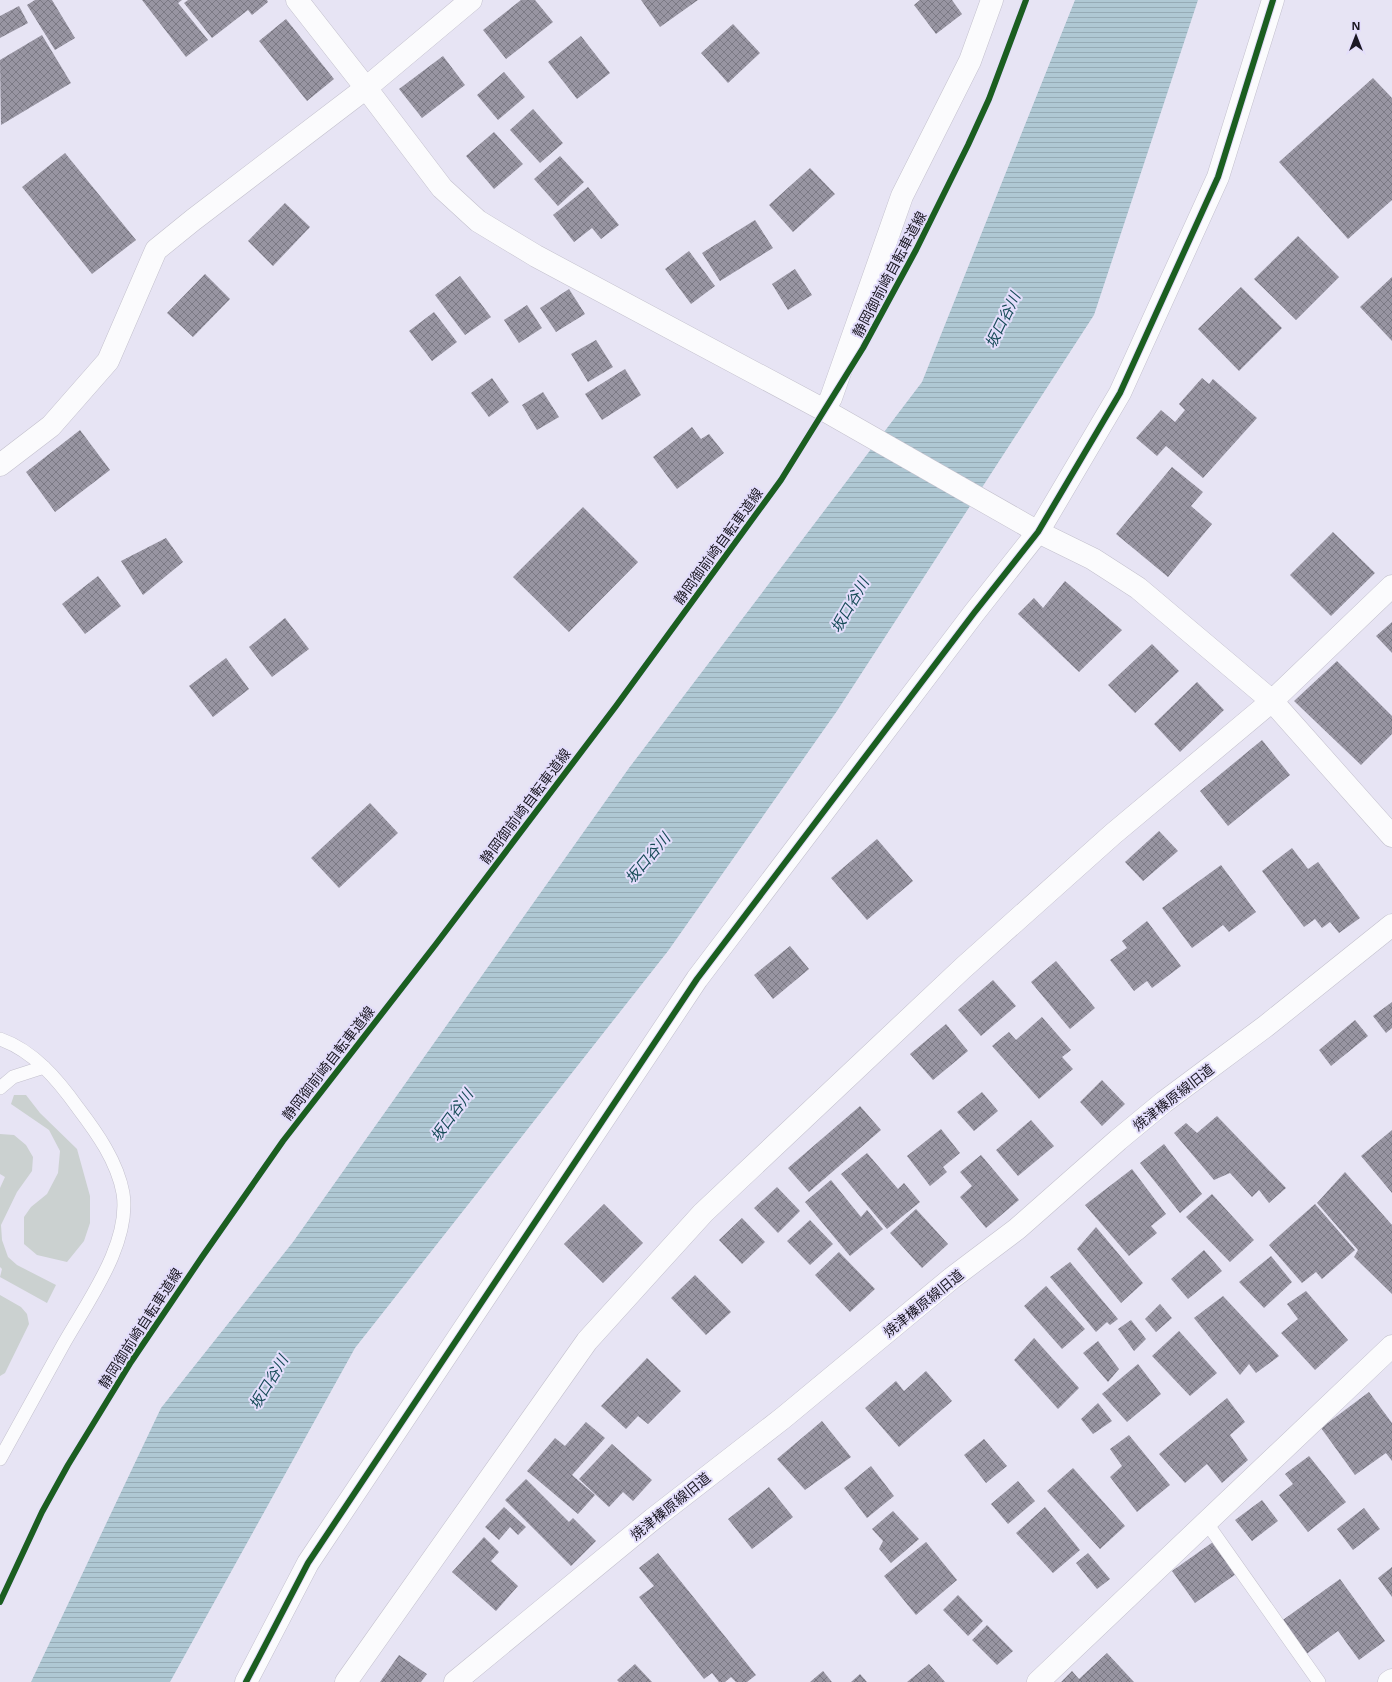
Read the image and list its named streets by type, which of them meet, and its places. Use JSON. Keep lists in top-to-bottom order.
{
  "streets": {
    "street": ["焼津榛原線旧道"],
    "cycle path": ["静岡御前崎自転車道線"]
  },
  "water": ["坂口谷川"],
  "north": "top"
}
